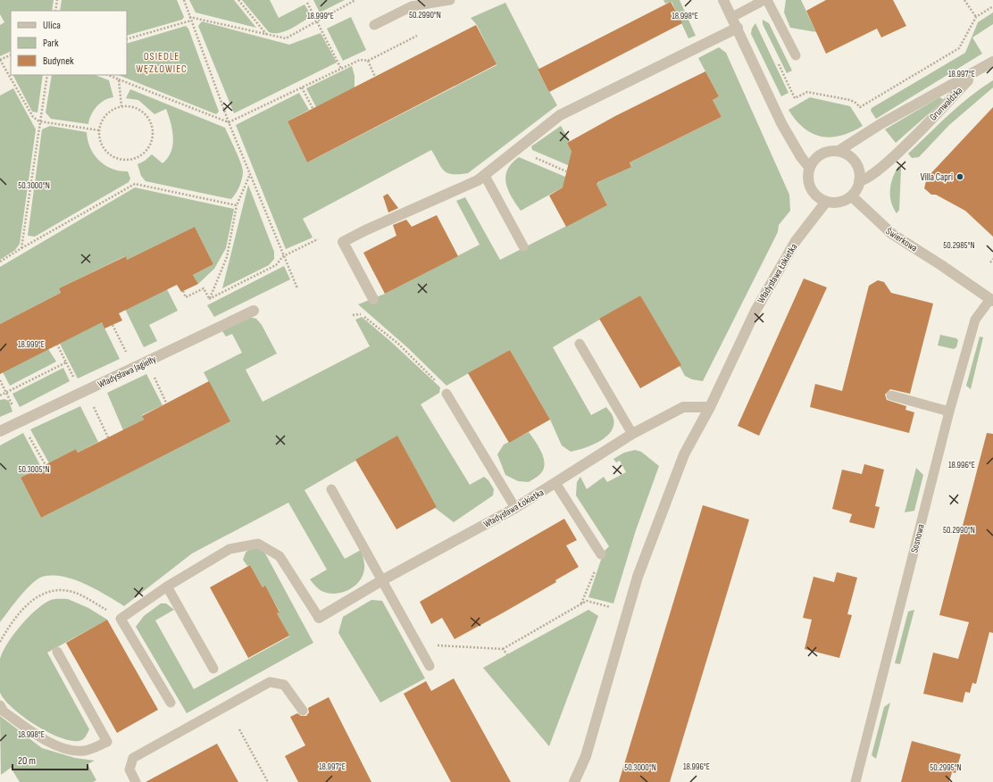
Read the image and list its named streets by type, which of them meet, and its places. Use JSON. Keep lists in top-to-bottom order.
{
  "streets": {
    "street": [
      "Grunwaldzka",
      "Świerkowa",
      "Władysława Łokietka",
      "Władysława Jagiełły"
    ],
    "lane": ["Sosnowa"]
  },
  "crossings": [
    ["Grunwaldzka", "Świerkowa"],
    ["Grunwaldzka", "Władysława Łokietka"],
    ["Świerkowa", "Władysława Łokietka"],
    ["Świerkowa", "Sosnowa"]
  ],
  "districts": ["OSIEDLE WĘZŁOWIEC"],
  "places": ["Villa Capri"],
  "legend": ["Ulica", "Park", "Budynek"],
  "scale_bar": "20 m",
  "coordinates": [
    "50.2990°N",
    "18.999°E",
    "18.998°E",
    "18.997°E",
    "50.3000°N",
    "50.2985°N",
    "18.996°E",
    "50.3005°N",
    "50.2995°N"
  ]
}
